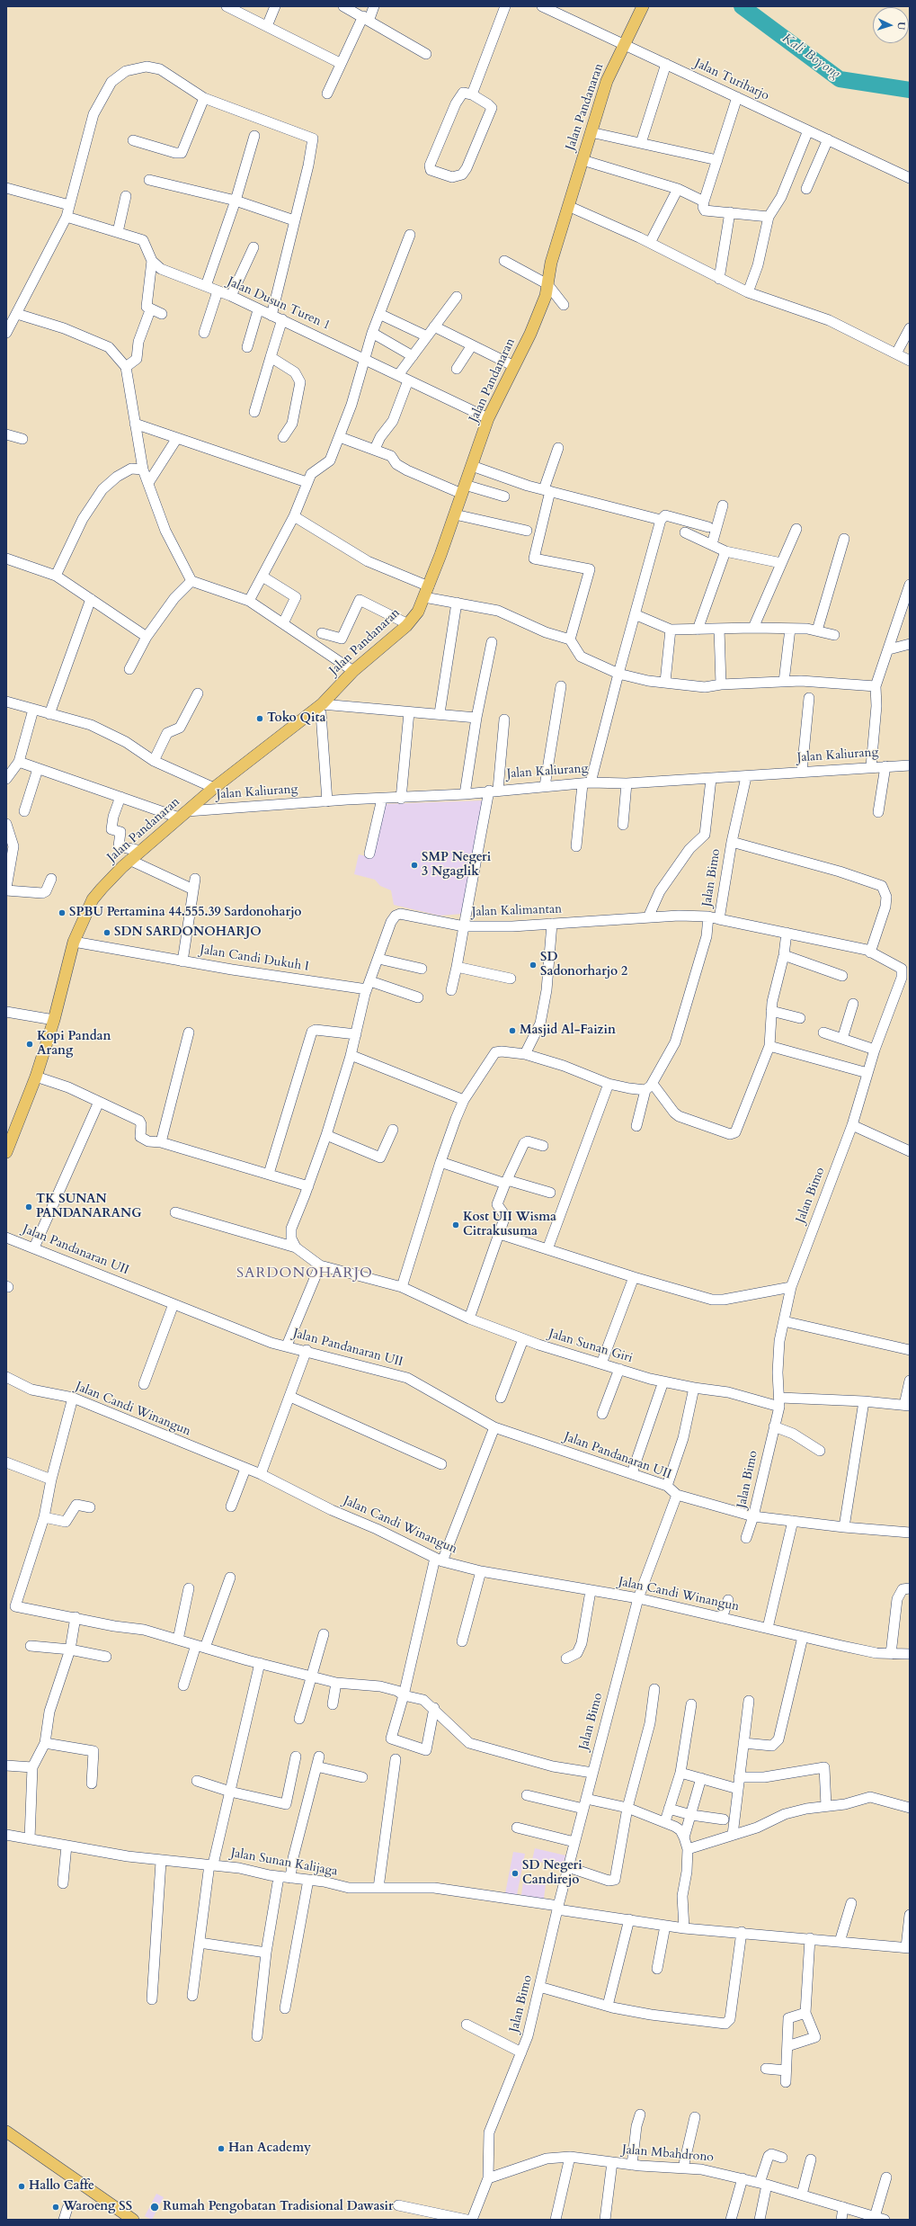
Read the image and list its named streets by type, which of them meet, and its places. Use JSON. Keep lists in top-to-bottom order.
{
  "streets": {
    "main road": ["Jalan Pandanaran"],
    "street": [
      "Jalan Turiharjo",
      "Jalan Dusun Turen 1",
      "Jalan Kaliurang",
      "Jalan Bimo",
      "Jalan Kalimantan",
      "Jalan Candi Dukuh I",
      "Jalan Pandanaran UII",
      "Jalan Sunan Giri",
      "Jalan Candi Winangun",
      "Jalan Sunan Kalijaga",
      "Jalan Mbahdrono"
    ]
  },
  "crossings": [
    ["Jalan Turiharjo", "Jalan Pandanaran"],
    ["Jalan Pandanaran", "Jalan Dusun Turen 1"],
    ["Jalan Pandanaran", "Jalan Kaliurang"],
    ["Jalan Pandanaran", "Jalan Candi Dukuh I"],
    ["Jalan Kaliurang", "Jalan Bimo"],
    ["Jalan Kaliurang", "Jalan Kalimantan"],
    ["Jalan Bimo", "Jalan Kalimantan"],
    ["Jalan Bimo", "Jalan Pandanaran UII"],
    ["Jalan Bimo", "Jalan Sunan Giri"],
    ["Jalan Bimo", "Jalan Candi Winangun"],
    ["Jalan Bimo", "Jalan Sunan Kalijaga"],
    ["Jalan Bimo", "Jalan Mbahdrono"]
  ],
  "districts": ["SARDONOHARJO"],
  "water": ["Kali Boyong"],
  "places": [
    "Toko Qita",
    "SMP Negeri 3 Ngaglik",
    "SPBU Pertamina 44.555.39 Sardonoharjo",
    "SDN SARDONOHARJO",
    "SD Sadonorharjo 2",
    "Masjid Al-Faizin",
    "Kopi Pandan Arang",
    "TK SUNAN PANDANARANG",
    "Kost UII Wisma Citrakusuma",
    "SD Negeri Candirejo",
    "Han Academy",
    "Hallo Caffe",
    "Waroeng SS",
    "Rumah Pengobatan Tradisional Dawasir"
  ],
  "north": "right"
}
